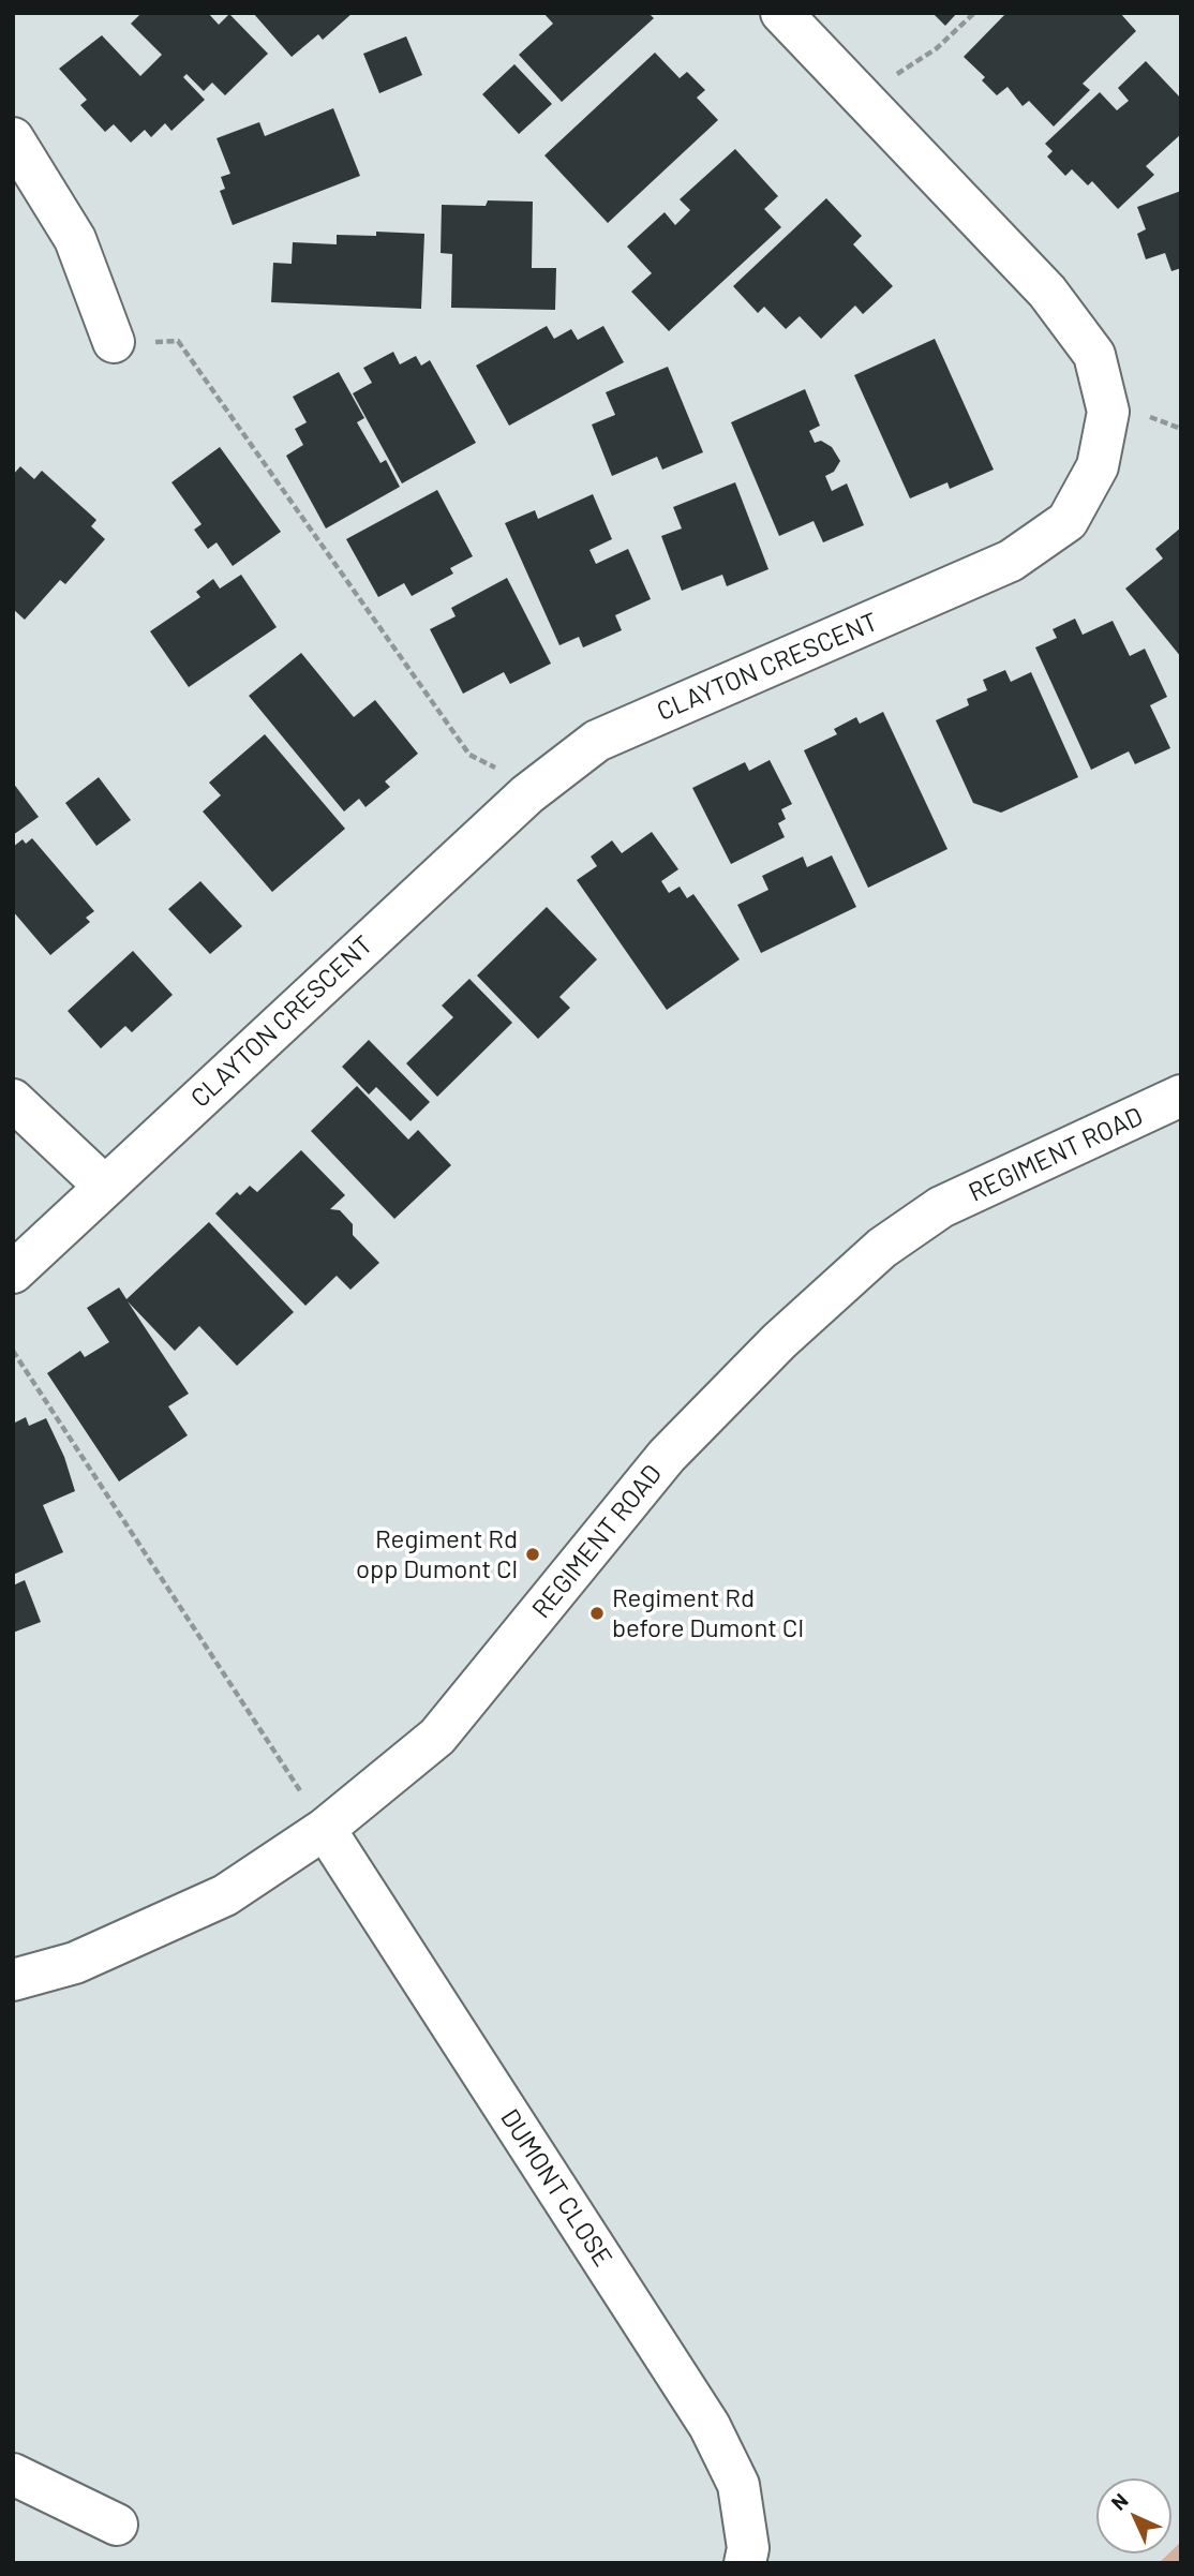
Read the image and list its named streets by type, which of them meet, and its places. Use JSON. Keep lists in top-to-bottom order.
{
  "streets": {
    "street": ["CLAYTON CRESCENT", "REGIMENT ROAD", "DUMONT CLOSE"]
  },
  "crossings": [
    ["REGIMENT ROAD", "DUMONT CLOSE"]
  ],
  "places": ["Regiment Rd opp Dumont Cl", "Regiment Rd before Dumont Cl"],
  "north": "top left"
}
